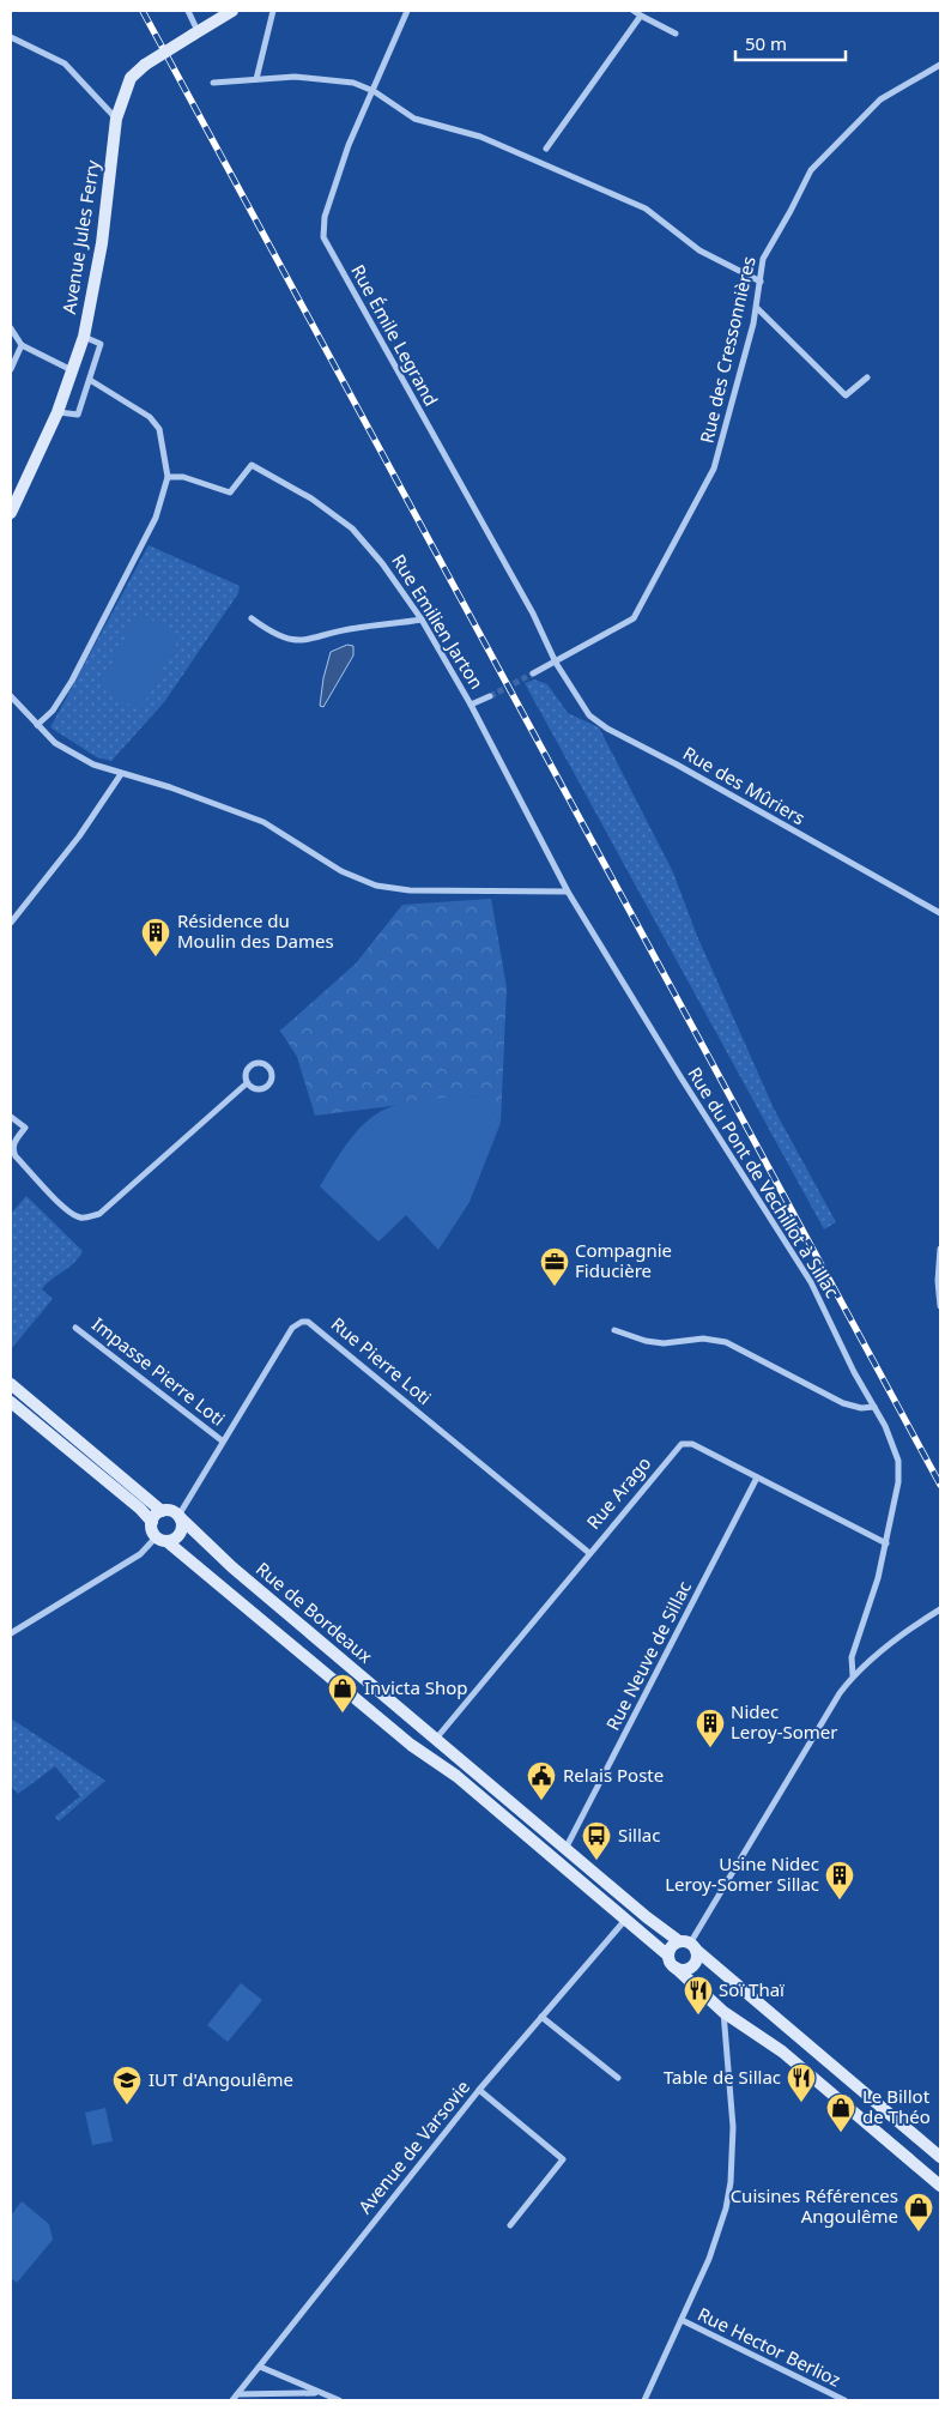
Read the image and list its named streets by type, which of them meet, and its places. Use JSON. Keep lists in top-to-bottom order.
{
  "streets": {
    "main road": ["Avenue Jules Ferry", "Rue de Bordeaux"],
    "street": [
      "Rue Émile Legrand",
      "Rue des Cressonnières",
      "Rue Emilien Jarton",
      "Rue des Mûriers",
      "Rue du Pont de Vechillot à Sillac",
      "Rue Pierre Loti",
      "Impasse Pierre Loti",
      "Rue Arago",
      "Rue Neuve de Sillac",
      "Avenue de Varsovie",
      "Rue Hector Berlioz"
    ]
  },
  "crossings": [
    ["Rue Émile Legrand", "Rue des Cressonnières"],
    ["Rue Émile Legrand", "Rue des Mûriers"],
    ["Rue des Cressonnières", "Rue des Mûriers"],
    ["Rue Emilien Jarton", "Rue du Pont de Vechillot à Sillac"],
    ["Rue du Pont de Vechillot à Sillac", "Rue Arago"],
    ["Rue Pierre Loti", "Impasse Pierre Loti"],
    ["Rue Pierre Loti", "Rue Arago"],
    ["Rue Pierre Loti", "Rue de Bordeaux"],
    ["Rue Arago", "Rue de Bordeaux"],
    ["Rue Arago", "Rue Neuve de Sillac"],
    ["Rue de Bordeaux", "Rue Neuve de Sillac"]
  ],
  "places": {
    "building": ["Résidence du Moulin des Dames", "Nidec Leroy-Somer", "Usine Nidec Leroy-Somer Sillac"],
    "office": ["Compagnie Fiducière"],
    "shop": ["Invicta Shop", "Le Billot de Théo", "Cuisines Références Angoulême"],
    "public building": ["Relais Poste"],
    "bus stop": ["Sillac"],
    "restaurant": ["Soï Thaï", "Table de Sillac"],
    "school or university": ["IUT d'Angoulême"]
  },
  "scale_bar": "50 m"
}
